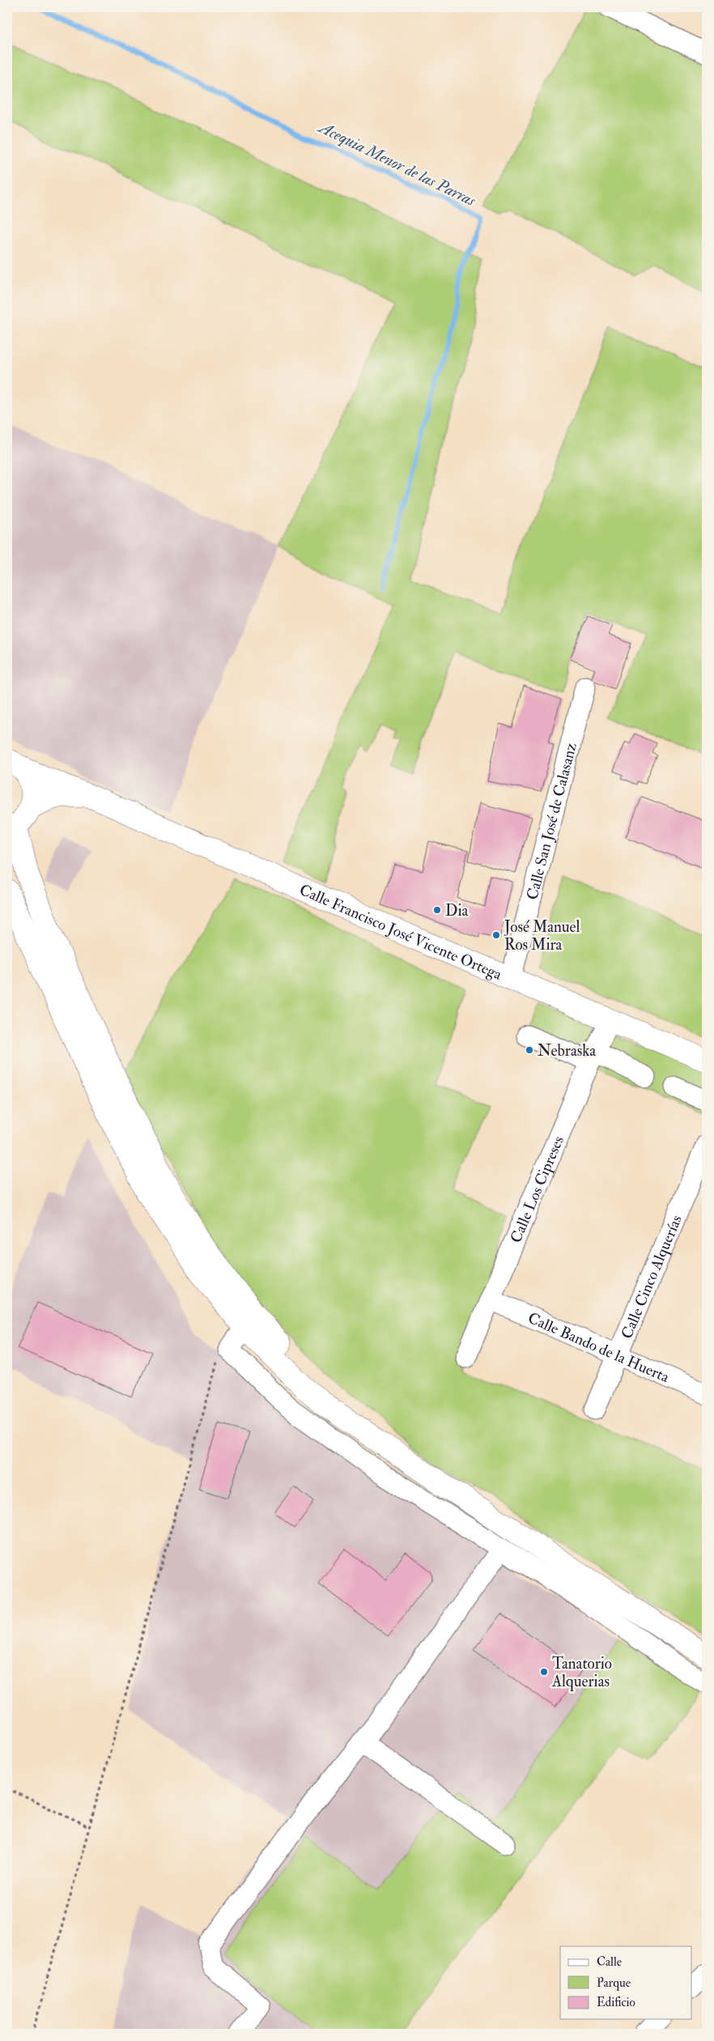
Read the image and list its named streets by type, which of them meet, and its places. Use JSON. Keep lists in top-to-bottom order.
{
  "streets": {
    "main road": ["Calle Francisco José Vicente Ortega"],
    "street": [
      "Calle San José de Calasanz",
      "Calle Los Cipreses",
      "Calle Cinco Alquerías",
      "Calle Bando de la Huerta"
    ]
  },
  "crossings": [
    ["Calle San José de Calasanz", "Calle Francisco José Vicente Ortega"],
    ["Calle Francisco José Vicente Ortega", "Calle Los Cipreses"],
    ["Calle Los Cipreses", "Calle Bando de la Huerta"],
    ["Calle Cinco Alquerías", "Calle Bando de la Huerta"]
  ],
  "water": ["Acequia Menor de las Parras"],
  "places": [
    "Dia",
    "José Manuel Ros Mira",
    "Nebraska",
    "Tanatorio Alquerias"
  ],
  "legend": ["Calle", "Parque", "Edificio"]
}
